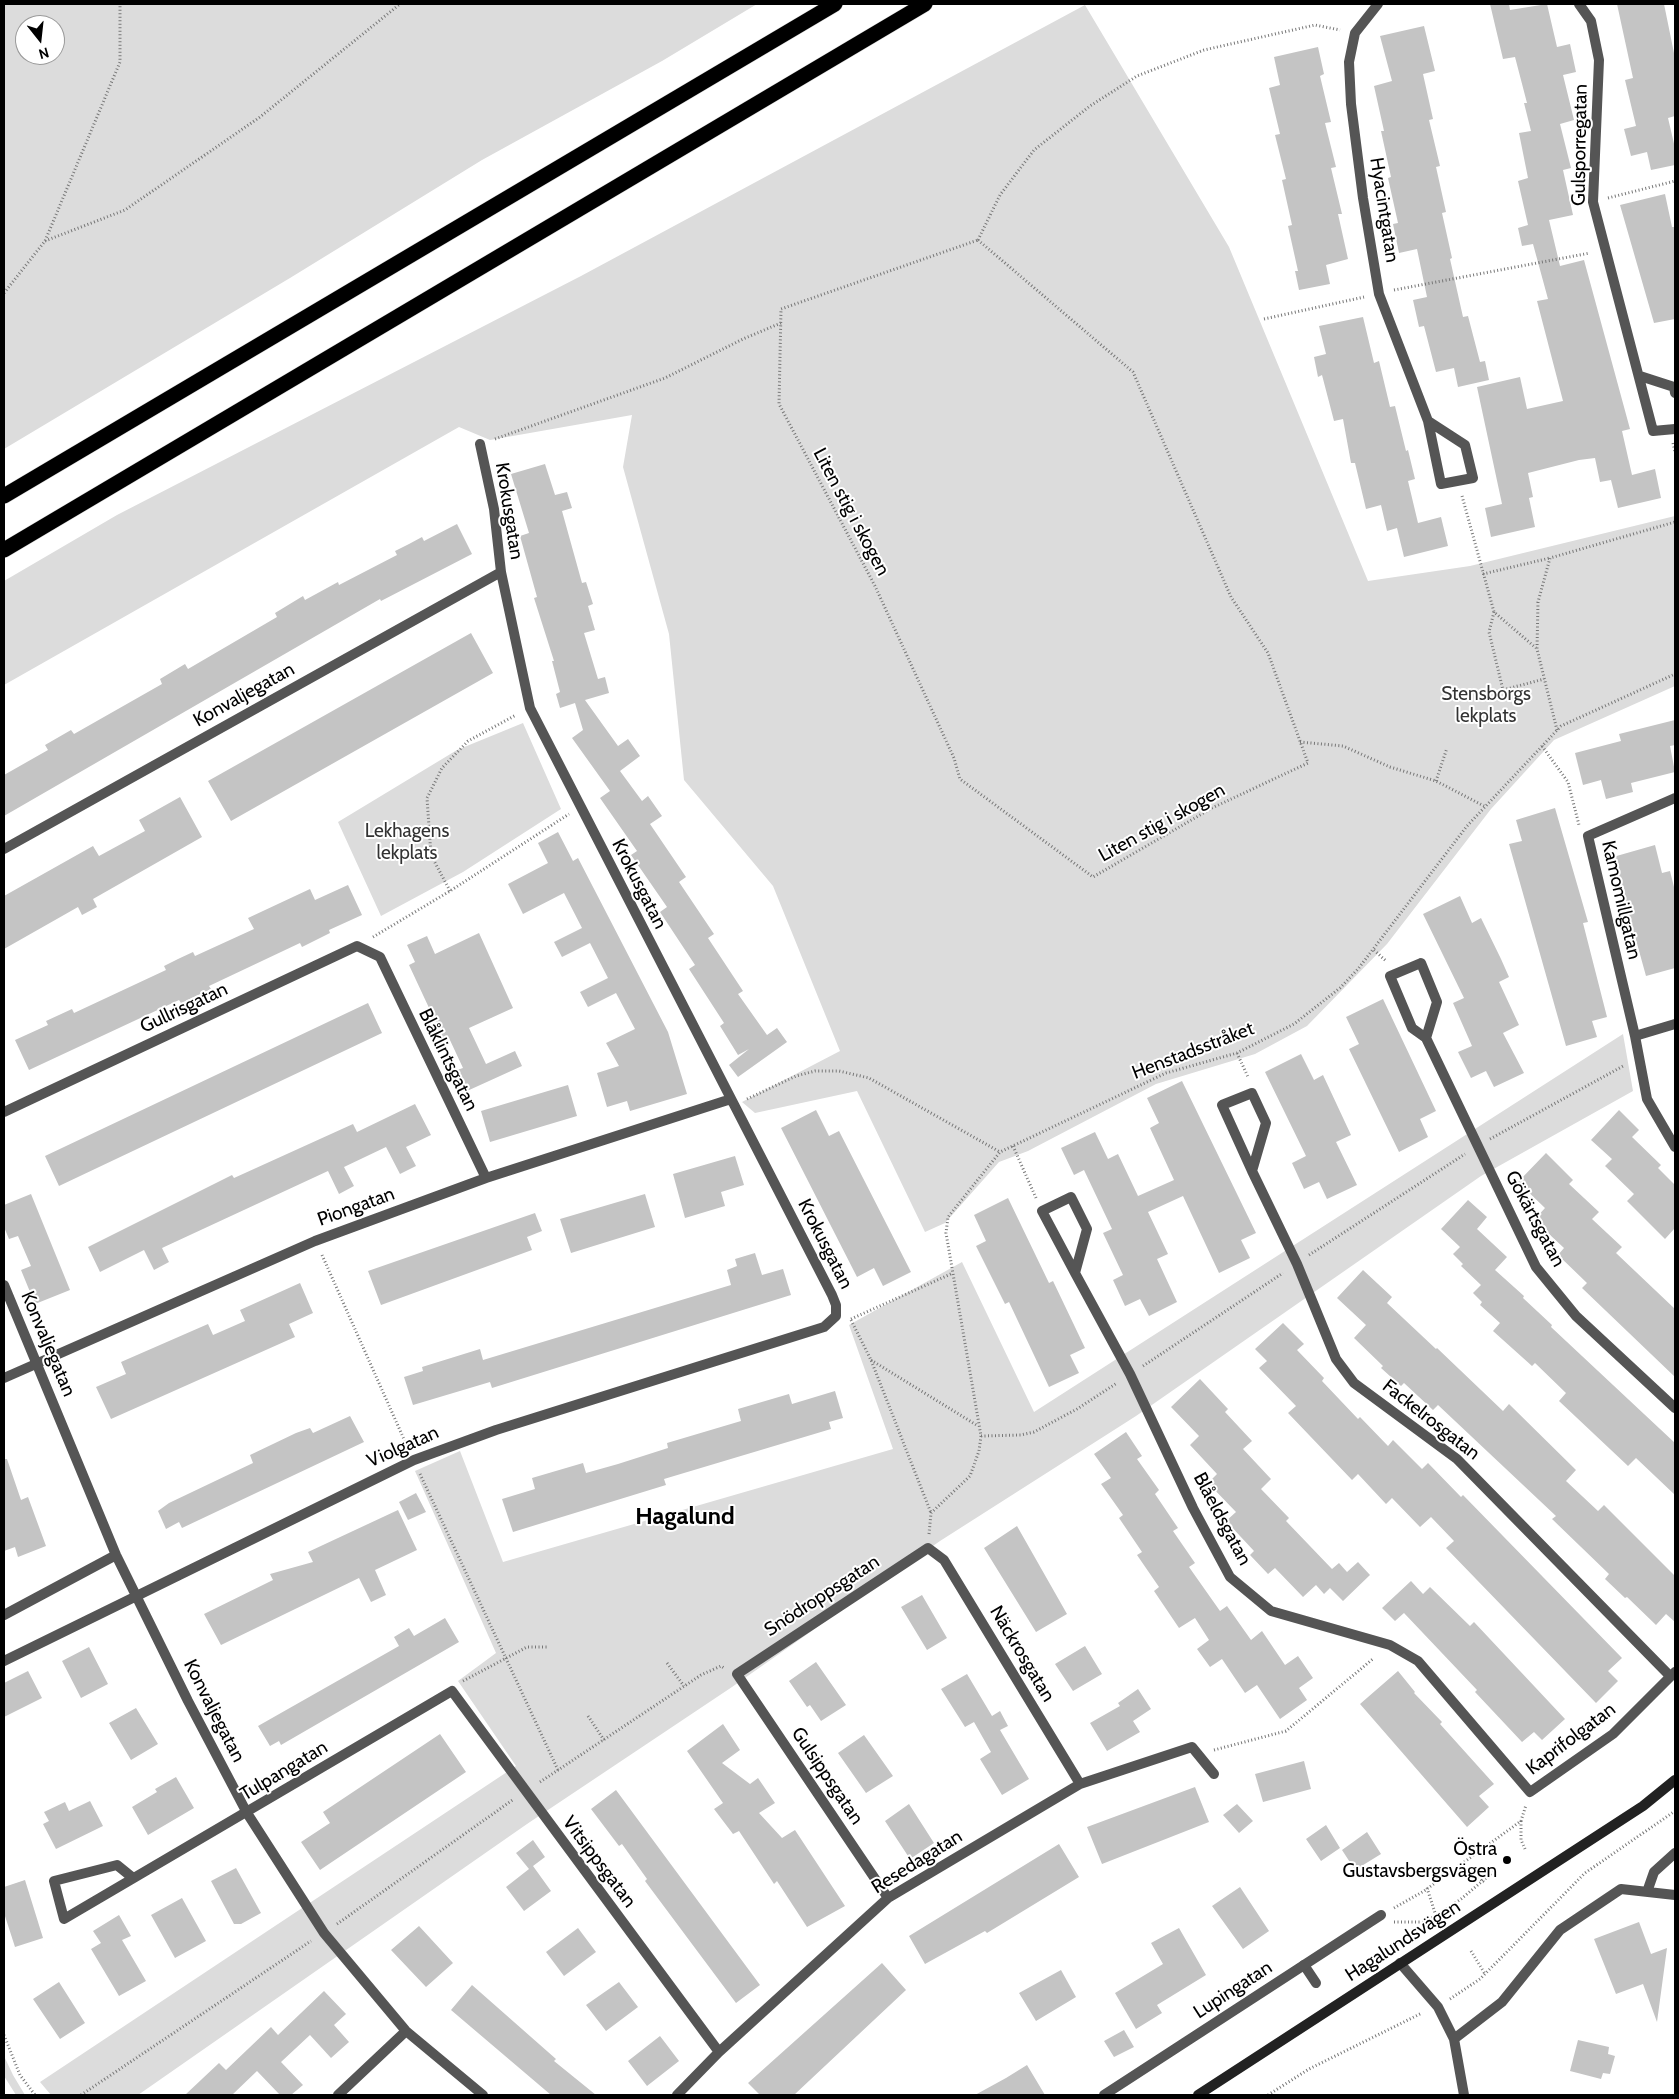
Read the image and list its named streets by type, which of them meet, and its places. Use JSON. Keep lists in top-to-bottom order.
{
  "streets": {
    "street": [
      "Gulsporregatan",
      "Hyacintgatan",
      "Krokusgatan",
      "Konvaljegatan",
      "Kamomillgatan",
      "Gullrisgatan",
      "Blåklintsgatan",
      "Piongatan",
      "Gökärtsgatan",
      "Fackelrosgatan",
      "Violgatan",
      "Blåeldsgatan",
      "Snödroppsgatan",
      "Näckrosgatan",
      "Kaprifolgatan",
      "Tulpangatan",
      "Gulsippsgatan",
      "Vitsippsgatan",
      "Resedagatan",
      "Hagalundsvägen",
      "Lupingatan"
    ],
    "path": ["Liten stig i skogen", "Henstadsstråket"]
  },
  "crossings": [
    ["Krokusgatan", "Konvaljegatan"],
    ["Krokusgatan", "Piongatan"],
    ["Krokusgatan", "Violgatan"],
    ["Konvaljegatan", "Piongatan"],
    ["Konvaljegatan", "Violgatan"],
    ["Konvaljegatan", "Tulpangatan"],
    ["Gullrisgatan", "Blåklintsgatan"],
    ["Blåklintsgatan", "Piongatan"],
    ["Fackelrosgatan", "Kaprifolgatan"],
    ["Blåeldsgatan", "Kaprifolgatan"],
    ["Snödroppsgatan", "Näckrosgatan"],
    ["Snödroppsgatan", "Gulsippsgatan"],
    ["Näckrosgatan", "Resedagatan"],
    ["Tulpangatan", "Vitsippsgatan"],
    ["Gulsippsgatan", "Resedagatan"],
    ["Vitsippsgatan", "Resedagatan"]
  ],
  "districts": ["Hagalund"],
  "parks": ["Stensborgs lekplats", "Lekhagens lekplats"],
  "places": ["Östra Gustavsbergsvägen"],
  "north": "bottom"
}
